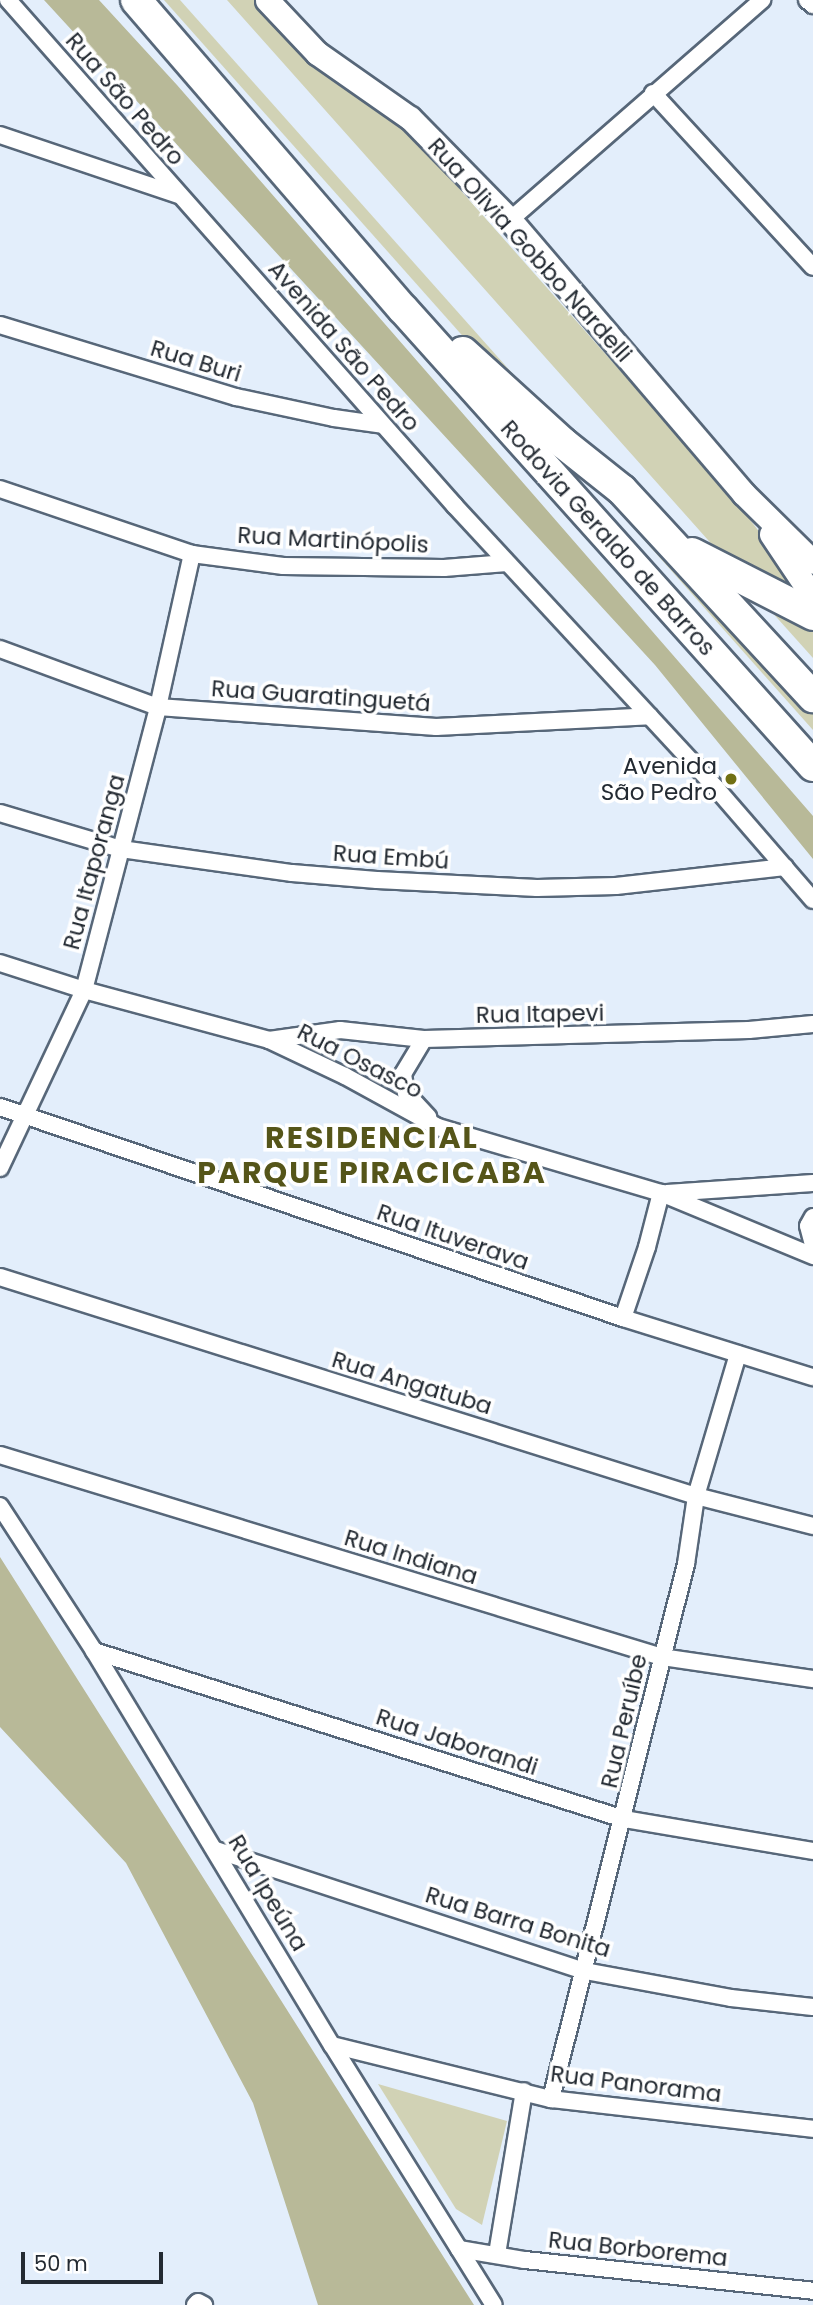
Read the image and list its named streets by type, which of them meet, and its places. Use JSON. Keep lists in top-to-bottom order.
{
  "streets": {
    "highway": ["Rodovia Geraldo de Barros"],
    "street": [
      "Rua São Pedro",
      "Rua Olivia Gobbo Nardelli",
      "Avenida São Pedro",
      "Rua Buri",
      "Rua Martinópolis",
      "Rua Guaratinguetá",
      "Rua Embú",
      "Rua Itaporanga",
      "Rua Itapevi",
      "Rua Osasco",
      "Rua Ituverava",
      "Rua Angatuba",
      "Rua Indiana",
      "Rua Peruíbe",
      "Rua Jaborandi",
      "Rua Ipeúna",
      "Rua Barra Bonita",
      "Rua Panorama",
      "Rua Borborema"
    ]
  },
  "crossings": [
    ["Rua São Pedro", "Avenida São Pedro"],
    ["Avenida São Pedro", "Rua Buri"],
    ["Avenida São Pedro", "Rua Martinópolis"],
    ["Avenida São Pedro", "Rua Guaratinguetá"],
    ["Avenida São Pedro", "Rua Embú"],
    ["Rua Martinópolis", "Rua Itaporanga"],
    ["Rua Guaratinguetá", "Rua Itaporanga"],
    ["Rua Embú", "Rua Itaporanga"],
    ["Rua Itaporanga", "Rua Osasco"],
    ["Rua Itaporanga", "Rua Ituverava"],
    ["Rua Itapevi", "Rua Osasco"],
    ["Rua Ituverava", "Rua Peruíbe"],
    ["Rua Angatuba", "Rua Peruíbe"],
    ["Rua Indiana", "Rua Peruíbe"],
    ["Rua Peruíbe", "Rua Jaborandi"],
    ["Rua Peruíbe", "Rua Barra Bonita"],
    ["Rua Peruíbe", "Rua Panorama"],
    ["Rua Jaborandi", "Rua Ipeúna"],
    ["Rua Ipeúna", "Rua Barra Bonita"],
    ["Rua Ipeúna", "Rua Panorama"],
    ["Rua Ipeúna", "Rua Borborema"]
  ],
  "districts": ["RESIDENCIAL PARQUE PIRACICABA"],
  "places": ["Avenida São Pedro"],
  "scale_bar": "50 m"
}
